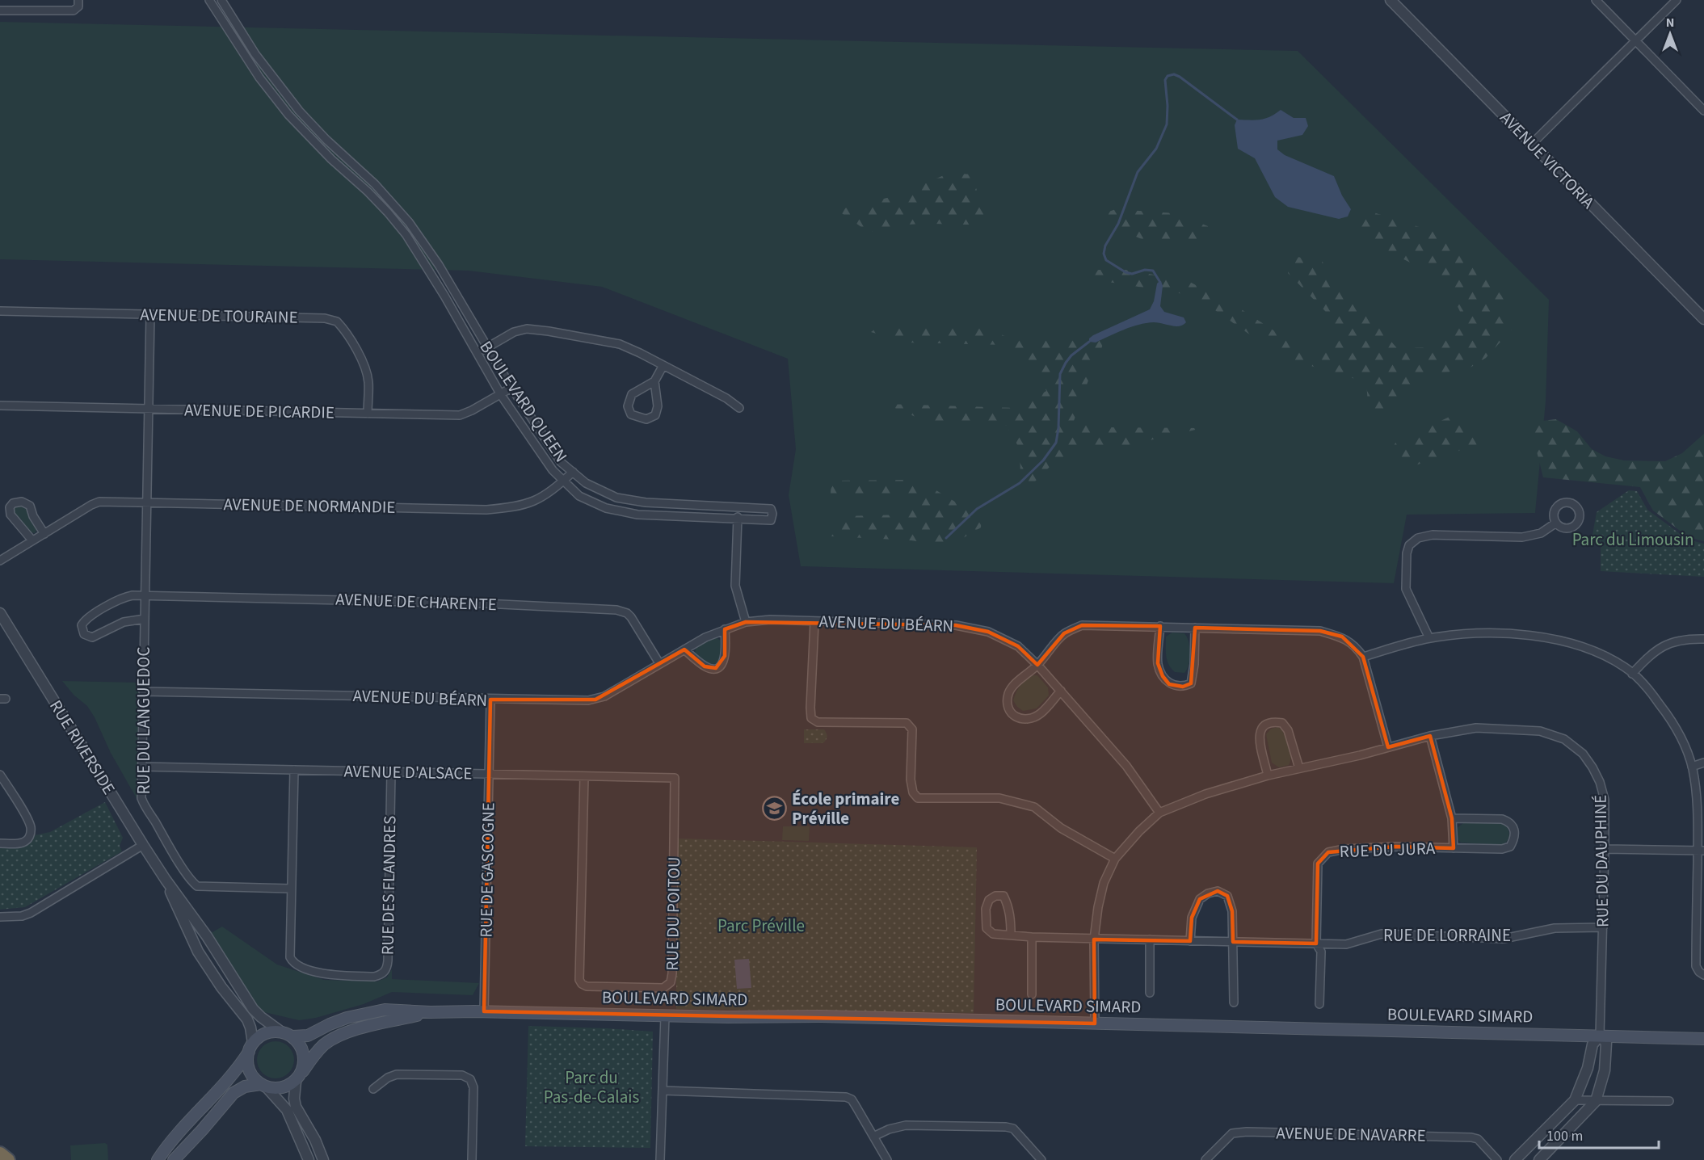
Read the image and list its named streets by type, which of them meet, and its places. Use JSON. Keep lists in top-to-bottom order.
{
  "streets": {
    "main road": ["BOULEVARD SIMARD"],
    "street": [
      "AVENUE VICTORIA",
      "AVENUE DE TOURAINE",
      "BOULEVARD QUEEN",
      "AVENUE DE PICARDIE",
      "AVENUE DE NORMANDIE",
      "AVENUE DE CHARENTE",
      "AVENUE DU BÉARN",
      "RUE DU LANGUEDOC",
      "RUE RIVERSIDE",
      "AVENUE D'ALSACE",
      "RUE DU JURA",
      "RUE DU DAUPHINÉ",
      "RUE DE GASCOGNE",
      "RUE DES FLANDRES",
      "RUE DU POITOU",
      "RUE DE LORRAINE",
      "AVENUE DE NAVARRE"
    ]
  },
  "crossings": [
    ["AVENUE DE TOURAINE", "AVENUE DE PICARDIE"],
    ["AVENUE DE TOURAINE", "RUE DU LANGUEDOC"],
    ["BOULEVARD QUEEN", "AVENUE DE PICARDIE"],
    ["BOULEVARD QUEEN", "AVENUE DE NORMANDIE"],
    ["AVENUE DE PICARDIE", "RUE DU LANGUEDOC"],
    ["AVENUE DE NORMANDIE", "RUE DU LANGUEDOC"],
    ["AVENUE DE CHARENTE", "AVENUE DU BÉARN"],
    ["AVENUE DE CHARENTE", "RUE DU LANGUEDOC"],
    ["AVENUE DU BÉARN", "RUE DU LANGUEDOC"],
    ["AVENUE DU BÉARN", "RUE DU DAUPHINÉ"],
    ["AVENUE DU BÉARN", "RUE DE GASCOGNE"],
    ["RUE DU LANGUEDOC", "AVENUE D'ALSACE"],
    ["RUE DU LANGUEDOC", "RUE DES FLANDRES"],
    ["RUE RIVERSIDE", "BOULEVARD SIMARD"],
    ["AVENUE D'ALSACE", "RUE DE GASCOGNE"],
    ["AVENUE D'ALSACE", "RUE DES FLANDRES"],
    ["AVENUE D'ALSACE", "RUE DU POITOU"],
    ["RUE DU JURA", "RUE DU DAUPHINÉ"],
    ["RUE DU JURA", "RUE DE LORRAINE"],
    ["RUE DU DAUPHINÉ", "RUE DE LORRAINE"],
    ["RUE DU DAUPHINÉ", "BOULEVARD SIMARD"],
    ["RUE DE GASCOGNE", "BOULEVARD SIMARD"]
  ],
  "parks": ["Parc du Limousin", "Parc Préville", "Parc du Pas-de-Calais"],
  "places": {
    "school or university": ["École primaire Préville"]
  },
  "scale_bar": "100 m",
  "north": "top"
}
